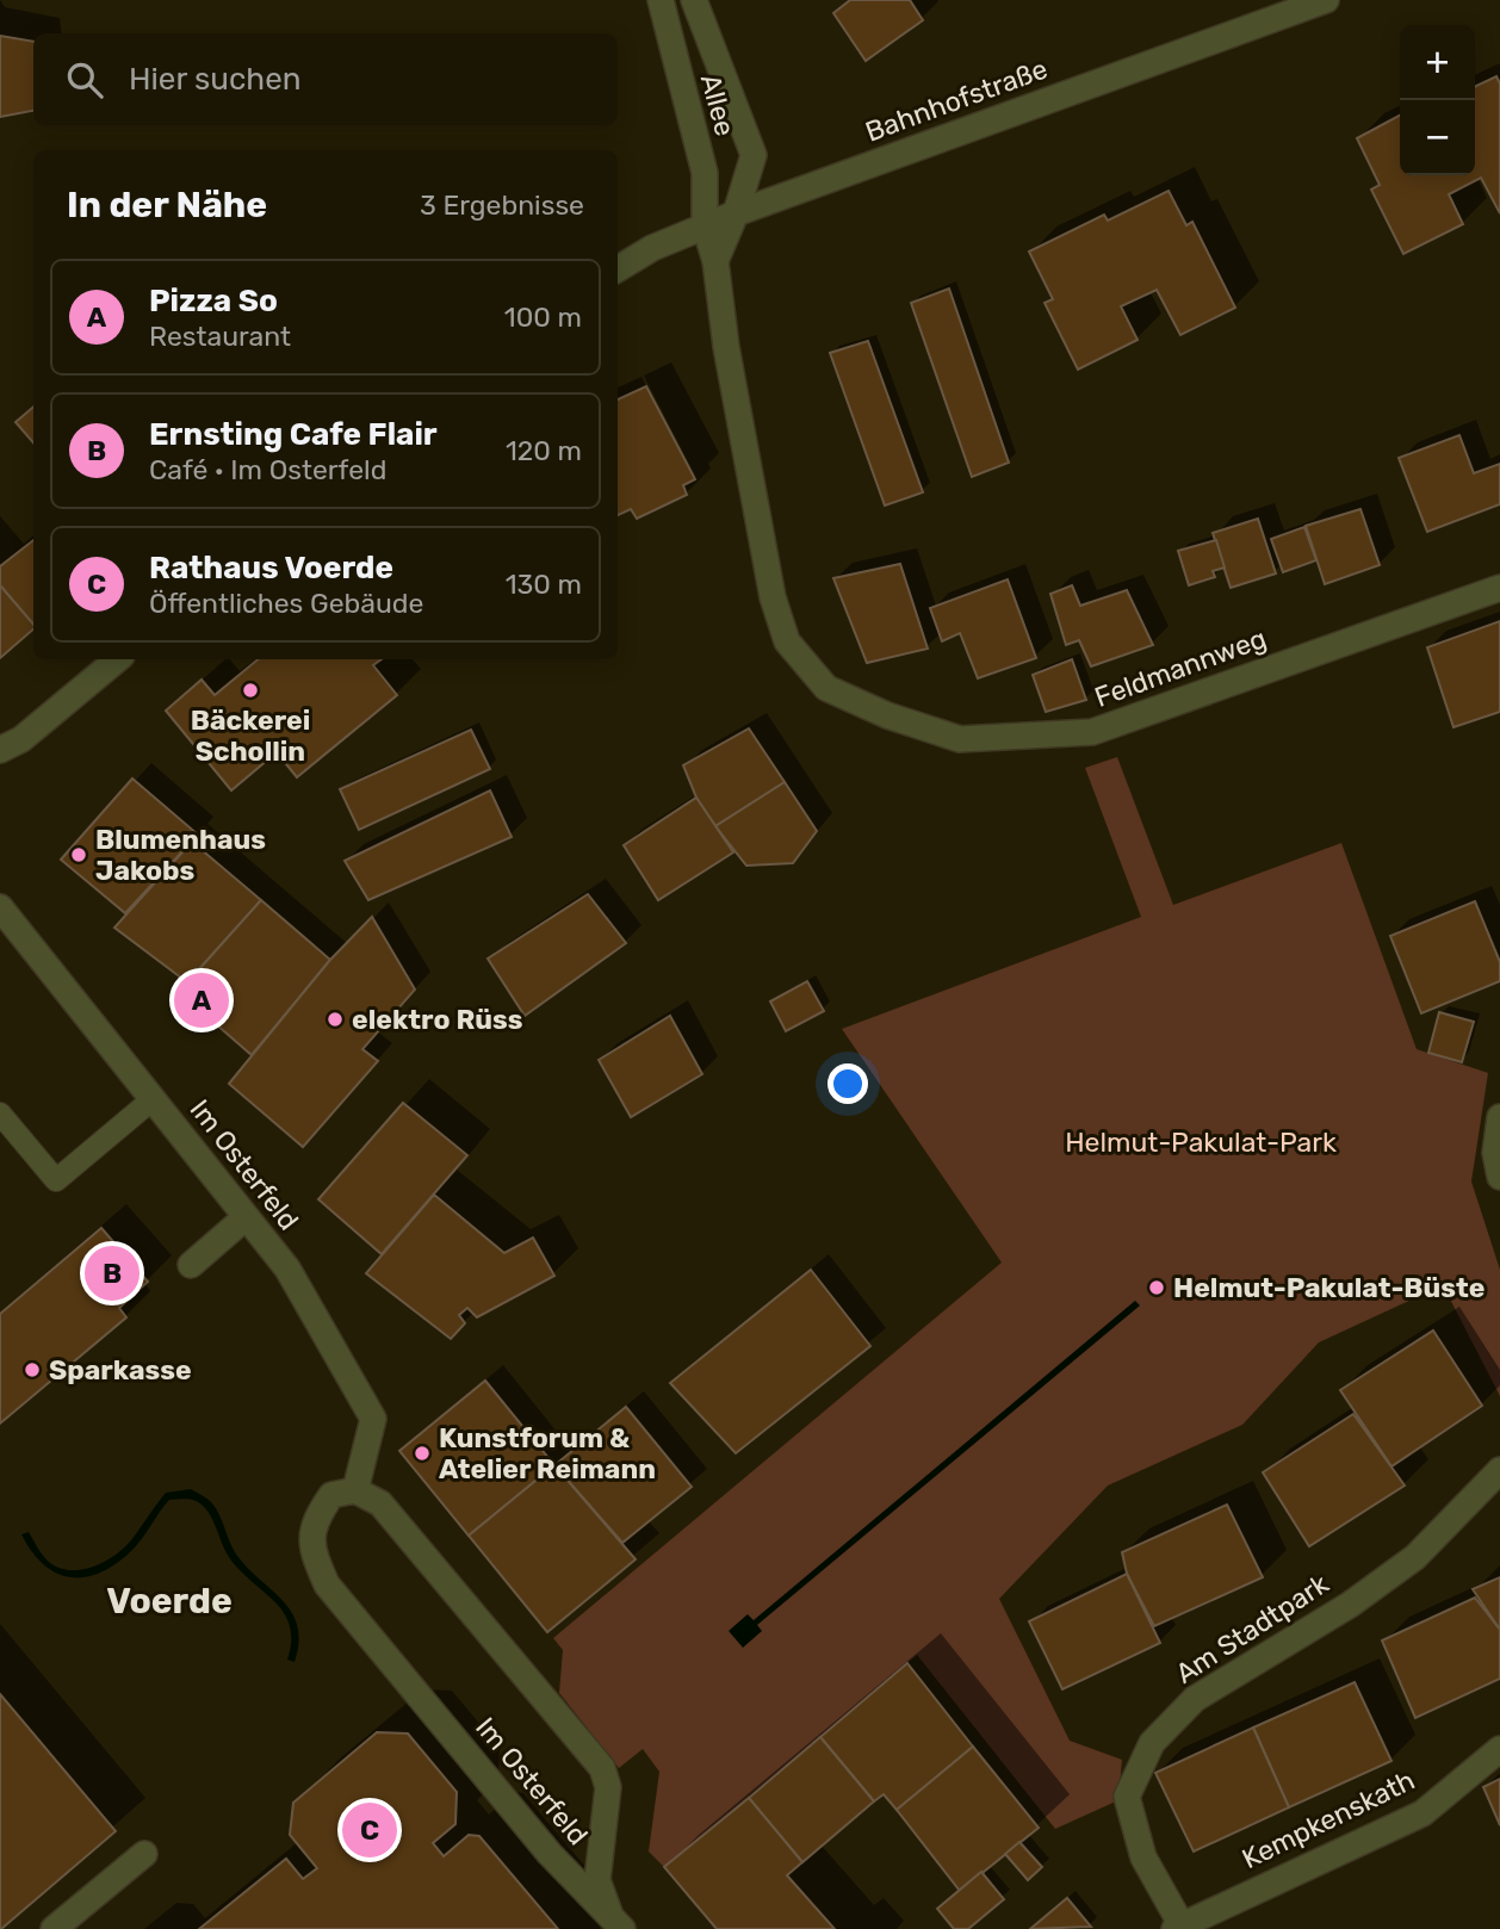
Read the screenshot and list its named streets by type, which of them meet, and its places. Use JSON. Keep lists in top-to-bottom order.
{
  "streets": {
    "street": [
      "Bahnhofstraße",
      "Allee",
      "Feldmannweg",
      "Im Osterfeld",
      "Am Stadtpark",
      "Kempkenskath"
    ]
  },
  "crossings": [
    ["Bahnhofstraße", "Allee"],
    ["Bahnhofstraße", "Feldmannweg"],
    ["Allee", "Feldmannweg"],
    ["Am Stadtpark", "Kempkenskath"]
  ],
  "districts": ["Voerde"],
  "parks": ["Helmut-Pakulat-Park"],
  "places": [
    "Bäckerei Schollin",
    "Blumenhaus Jakobs",
    "elektro Rüss",
    "Helmut-Pakulat-Büste",
    "Sparkasse",
    "Kunstforum & Atelier Reimann"
  ],
  "page": {
    "map_buttons": ["+", "−"],
    "search": "Hier suchen",
    "heading": ["In der Nähe", "3 Ergebnisse"],
    "list": [
      {
        "mark": "A",
        "name": "Pizza So",
        "note": "Restaurant",
        "value": "100 m"
      },
      {
        "mark": "B",
        "name": "Ernsting Cafe Flair",
        "note": "Café · Im Osterfeld",
        "value": "120 m"
      },
      {
        "mark": "C",
        "name": "Rathaus Voerde",
        "note": "Öffentliches Gebäude",
        "value": "130 m"
      }
    ],
    "pins": ["A", "B", "C"]
  }
}
